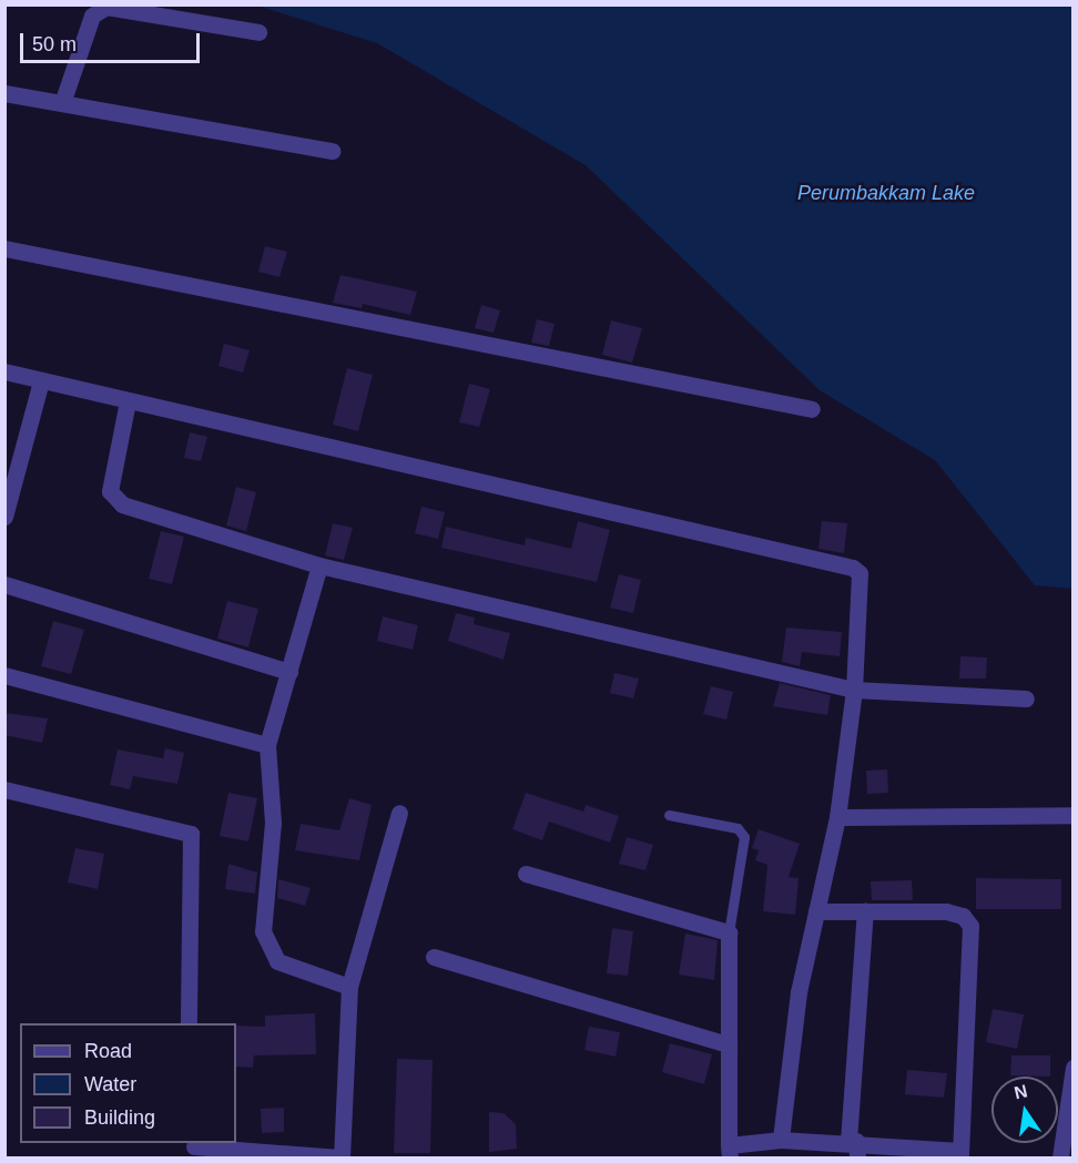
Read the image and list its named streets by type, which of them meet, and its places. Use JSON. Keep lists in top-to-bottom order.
{
  "water": ["Perumbakkam Lake"],
  "legend": ["Road", "Water", "Building"],
  "scale_bar": "50 m",
  "north": "top"
}
